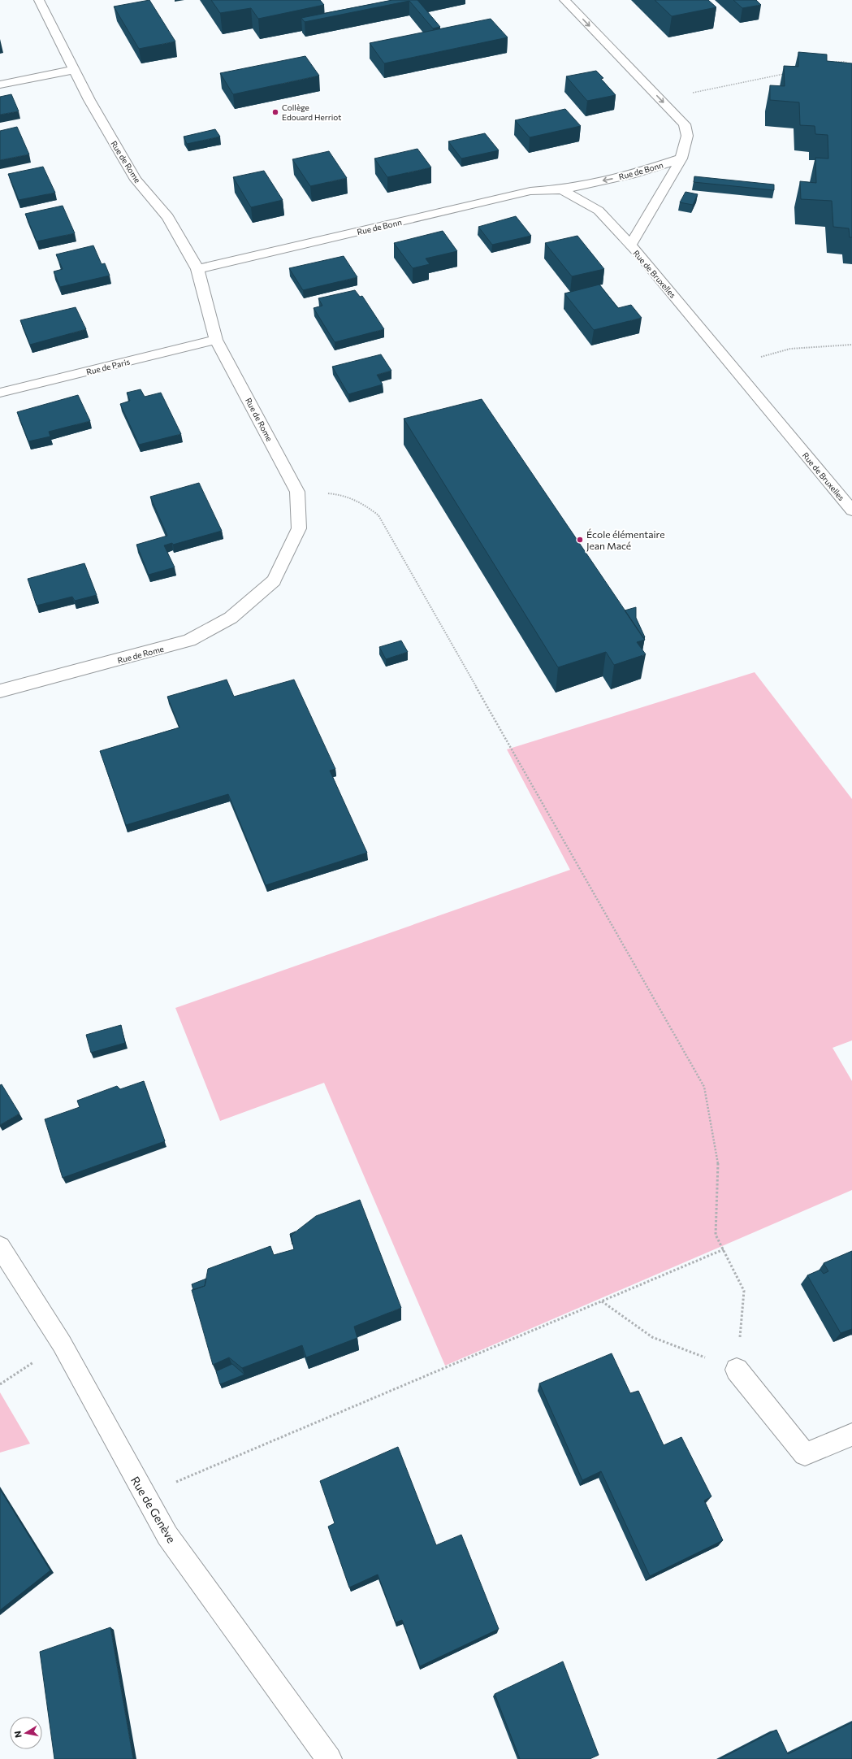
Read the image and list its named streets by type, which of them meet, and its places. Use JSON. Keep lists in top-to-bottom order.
{
  "streets": {
    "street": [
      "Rue de Rome",
      "Rue de Bonn",
      "Rue de Bruxelles",
      "Rue de Paris",
      "Rue de Genève"
    ]
  },
  "crossings": [
    ["Rue de Rome", "Rue de Bonn"],
    ["Rue de Rome", "Rue de Paris"],
    ["Rue de Bonn", "Rue de Bruxelles"]
  ],
  "places": ["Collège Edouard Herriot", "École élémentaire Jean Macé"],
  "north": "left"
}
